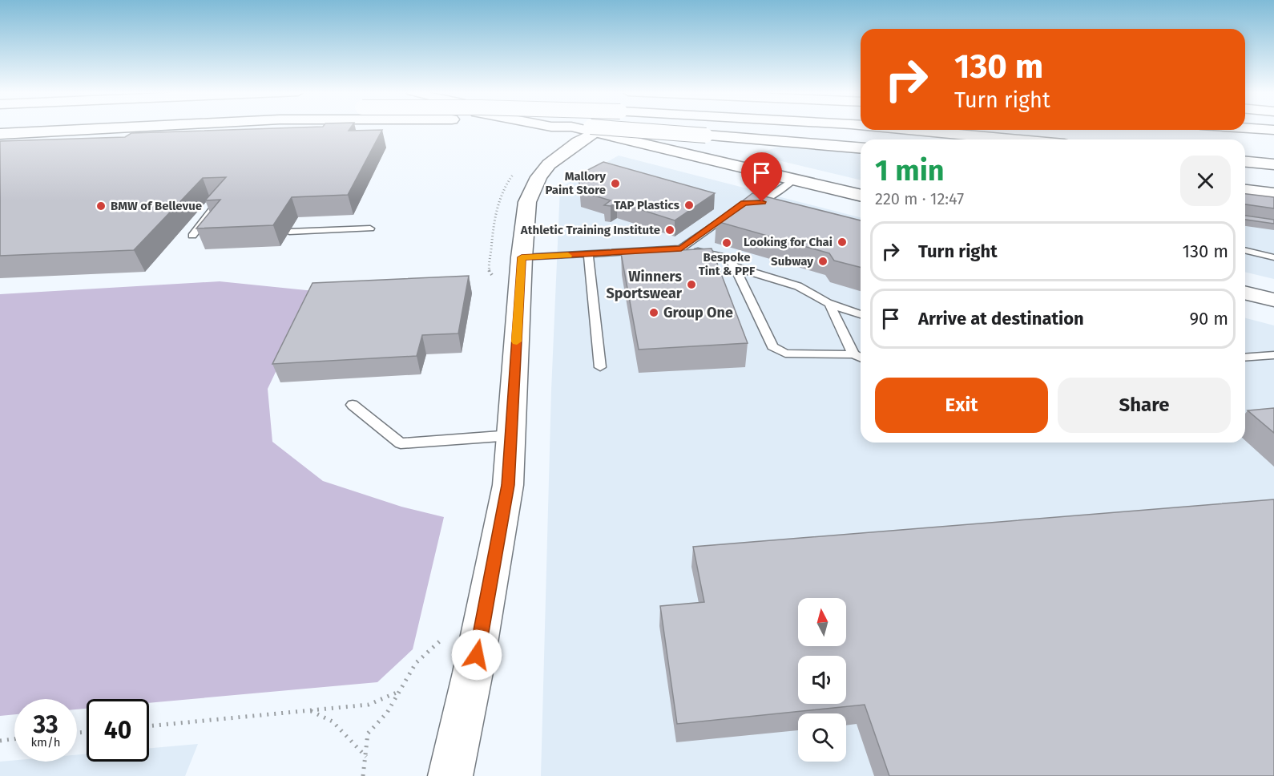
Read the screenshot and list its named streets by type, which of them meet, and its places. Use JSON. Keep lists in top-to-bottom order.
{
  "places": [
    "Mallory Paint Store",
    "TAP Plastics",
    "BMW of Bellevue",
    "Athletic Training Institute",
    "Looking for Chai",
    "Bespoke Tint & PPF",
    "Subway",
    "Winners Sportswear",
    "Group One"
  ],
  "north": "top",
  "page": {
    "turn": ["130 m", "Turn right"],
    "heading": ["1 min", "220 m · 12:47"],
    "list": [
      {
        "name": "Turn right",
        "value": "130 m"
      },
      {
        "name": "Arrive at destination",
        "value": "90 m"
      }
    ],
    "buttons": ["Exit", "Share"],
    "speed": "33 km/h",
    "limit": "40"
  }
}
